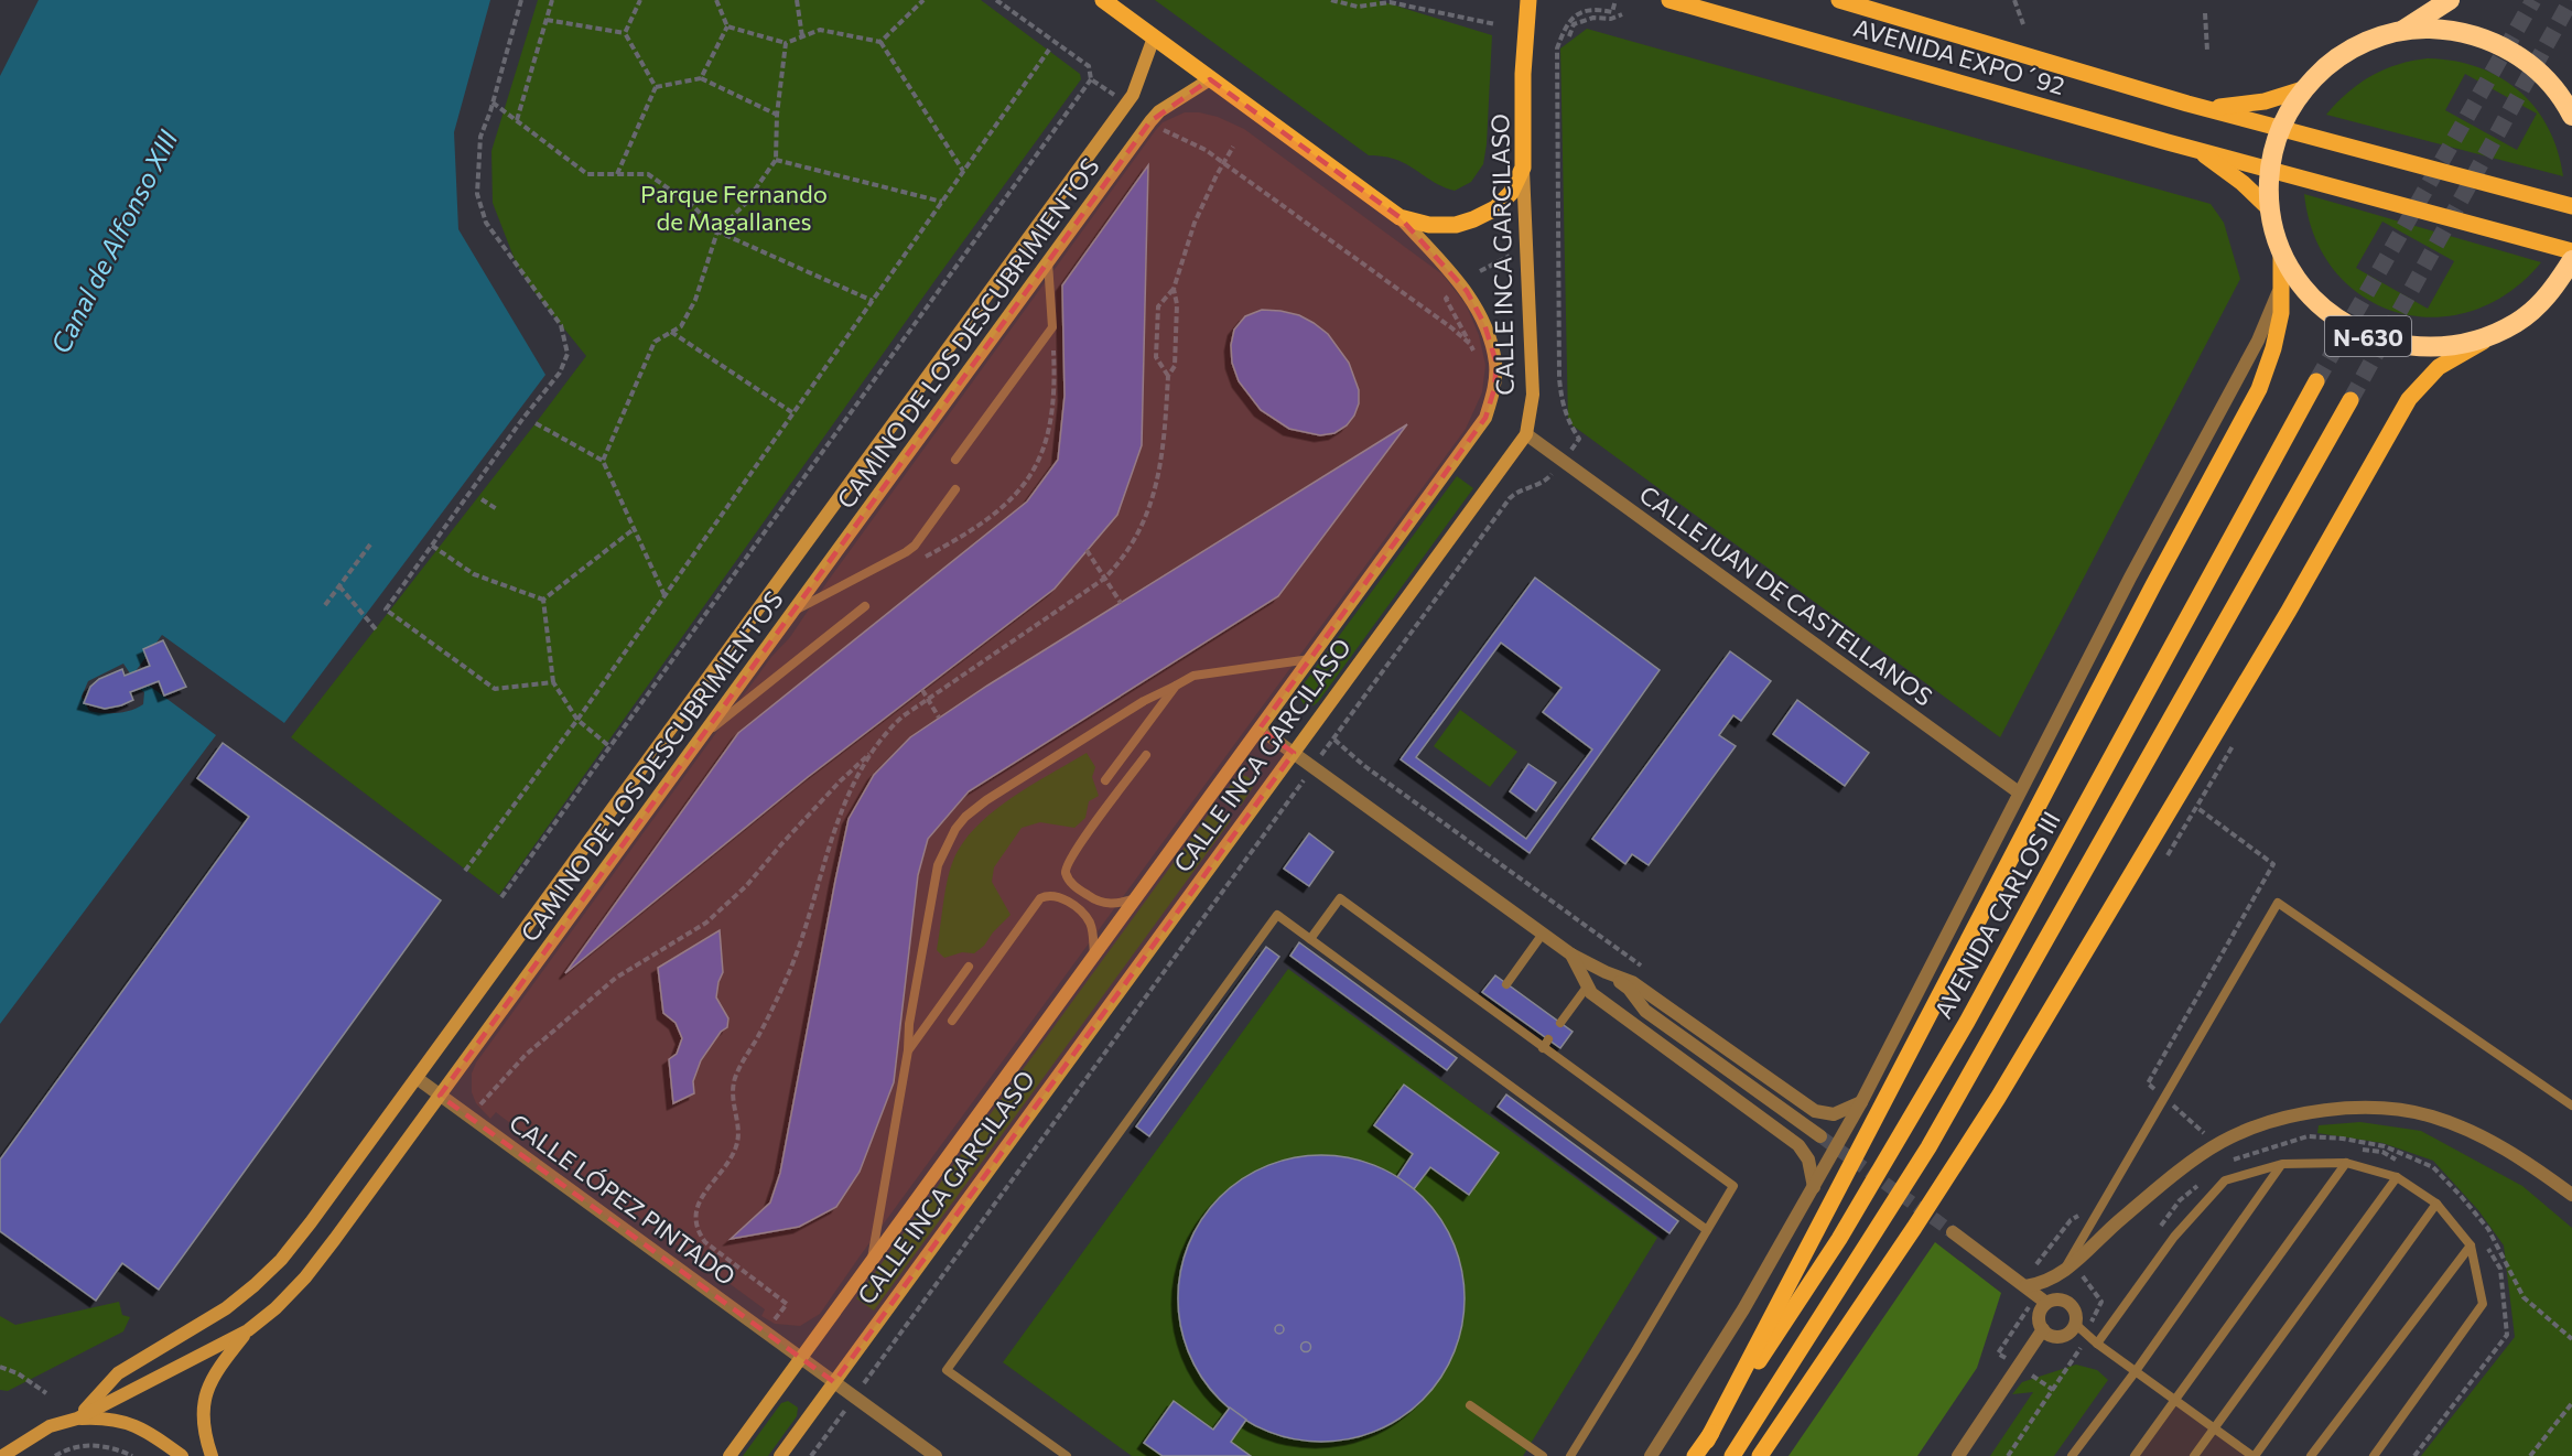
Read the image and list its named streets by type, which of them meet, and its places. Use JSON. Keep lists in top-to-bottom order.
{
  "streets": {
    "highway": ["N-630"],
    "main road": ["AVENIDA EXPO´92", "CALLE INCA GARCILASO", "AVENIDA CARLOS III"],
    "street": ["CAMINO DE LOS DESCUBRIMIENTOS", "CALLE JUAN DE CASTELLANOS", "CALLE LÓPEZ PINTADO"]
  },
  "crossings": [
    ["AVENIDA EXPO´92", "N-630"],
    ["CALLE INCA GARCILASO", "CALLE JUAN DE CASTELLANOS"],
    ["CALLE INCA GARCILASO", "CALLE LÓPEZ PINTADO"],
    ["CAMINO DE LOS DESCUBRIMIENTOS", "CALLE LÓPEZ PINTADO"]
  ],
  "water": ["Canal de Alfonso XIII"],
  "parks": ["Parque Fernando de Magallanes"]
}
